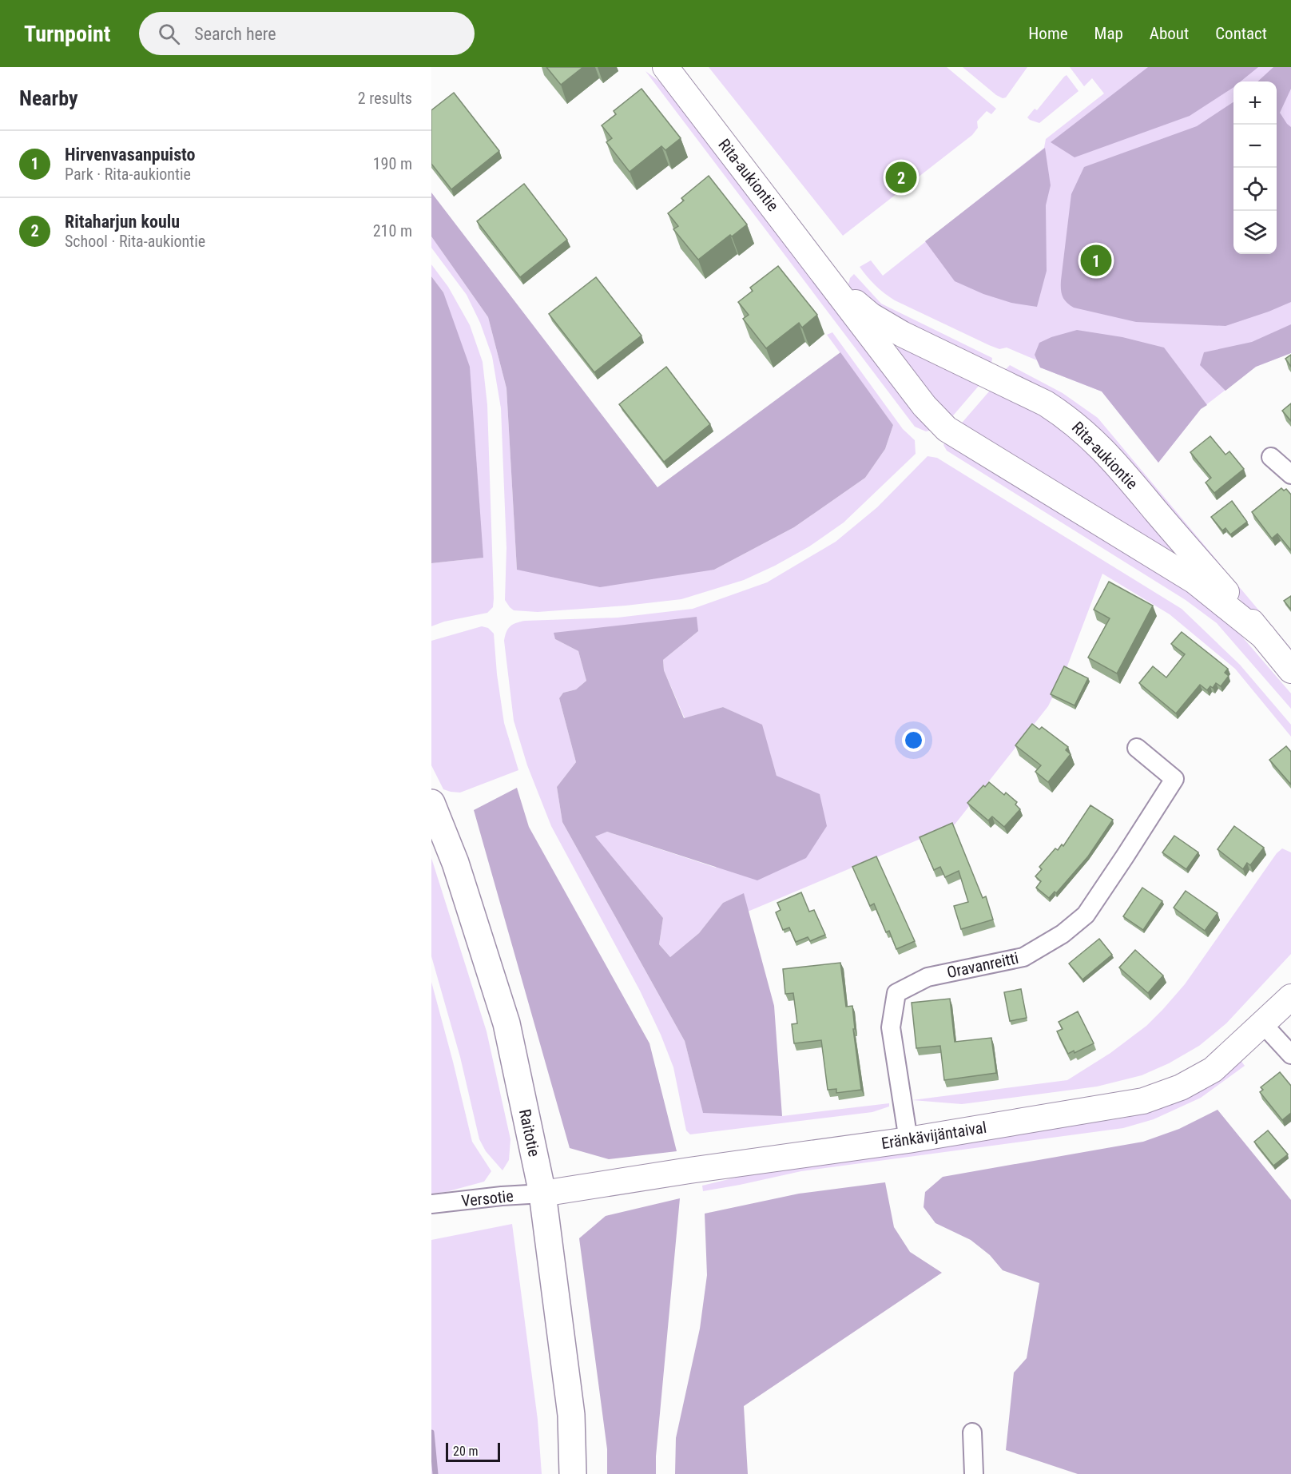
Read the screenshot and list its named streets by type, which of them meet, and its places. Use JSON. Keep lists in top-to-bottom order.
{
  "streets": {
    "main road": ["Raitotie"],
    "street": [
      "Rita-aukiontie",
      "Oravanreitti",
      "Eränkävijäntaival",
      "Versotie"
    ]
  },
  "crossings": [
    ["Oravanreitti", "Eränkävijäntaival"],
    ["Raitotie", "Eränkävijäntaival"],
    ["Raitotie", "Versotie"],
    ["Eränkävijäntaival", "Versotie"]
  ],
  "scale_bar": "20 m",
  "page": {
    "header": "Turnpoint",
    "search": "Search here",
    "nav": [
      "Home",
      "Map",
      "About",
      "Contact"
    ],
    "heading": ["Nearby", "2 results"],
    "map_buttons": ["+", "−"],
    "list": [
      {
        "mark": "1",
        "name": "Hirvenvasanpuisto",
        "note": "Park · Rita-aukiontie",
        "value": "190 m"
      },
      {
        "mark": "2",
        "name": "Ritaharjun koulu",
        "note": "School · Rita-aukiontie",
        "value": "210 m"
      }
    ],
    "pins": ["2", "1"],
    "scale": "20 m"
  }
}
